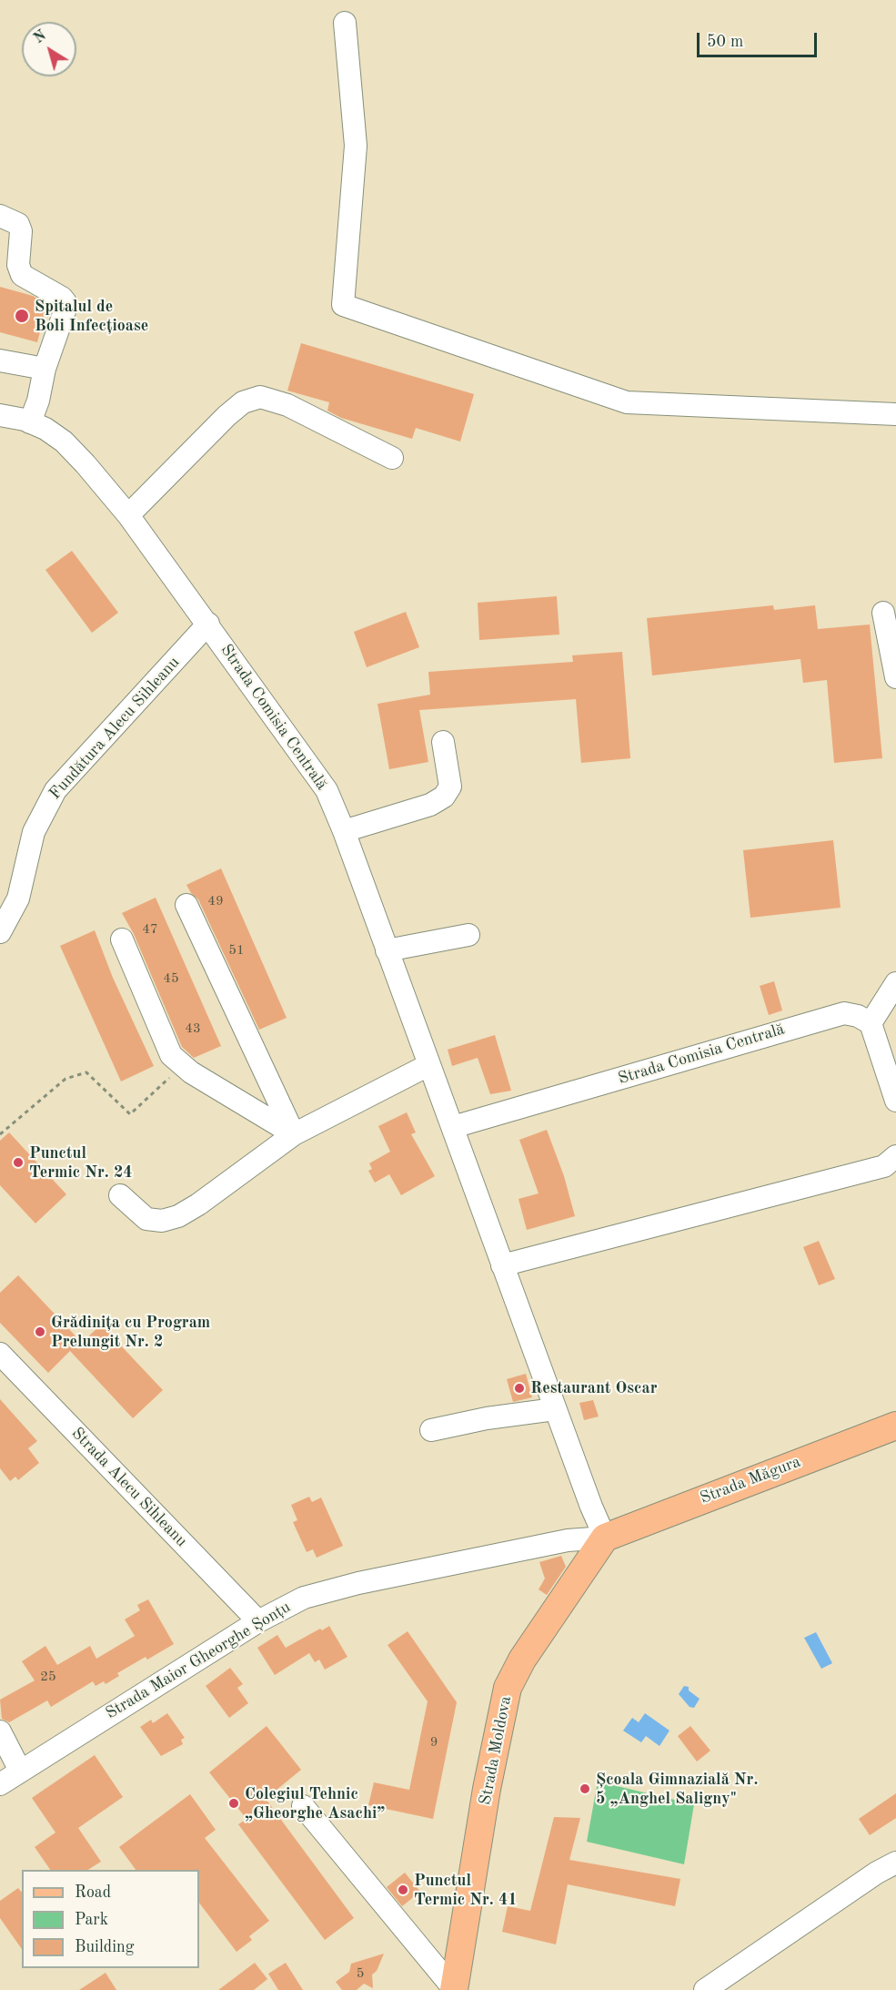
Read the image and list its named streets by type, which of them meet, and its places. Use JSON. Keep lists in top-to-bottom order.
{
  "streets": {
    "main road": ["Strada Măgura", "Strada Moldova"],
    "street": [
      "Strada Comisia Centrală",
      "Fundătura Alecu Sihleanu",
      "Strada Alecu Sihleanu",
      "Strada Maior Gheorghe Șonțu"
    ]
  },
  "crossings": [
    ["Strada Comisia Centrală", "Fundătura Alecu Sihleanu"],
    ["Strada Comisia Centrală", "Strada Măgura"],
    ["Strada Comisia Centrală", "Strada Maior Gheorghe Șonțu"],
    ["Strada Comisia Centrală", "Strada Moldova"],
    ["Strada Măgura", "Strada Maior Gheorghe Șonțu"],
    ["Strada Măgura", "Strada Moldova"],
    ["Strada Alecu Sihleanu", "Strada Maior Gheorghe Șonțu"],
    ["Strada Maior Gheorghe Șonțu", "Strada Moldova"]
  ],
  "places": [
    "Spitalul de Boli Infecțioase",
    "Punctul Termic Nr. 24",
    "Grădinița cu Program Prelungit Nr. 2",
    "Restaurant Oscar",
    "Școala Gimnazială Nr. 5 „Anghel Saligny\"",
    "Colegiul Tehnic „Gheorghe Asachi”",
    "Punctul Termic Nr. 41"
  ],
  "house_numbers": [
    "49",
    "47",
    "51",
    "45",
    "43",
    "25",
    "9",
    "5"
  ],
  "legend": ["Road", "Park", "Building"],
  "scale_bar": "50 m",
  "north": "top left"
}
